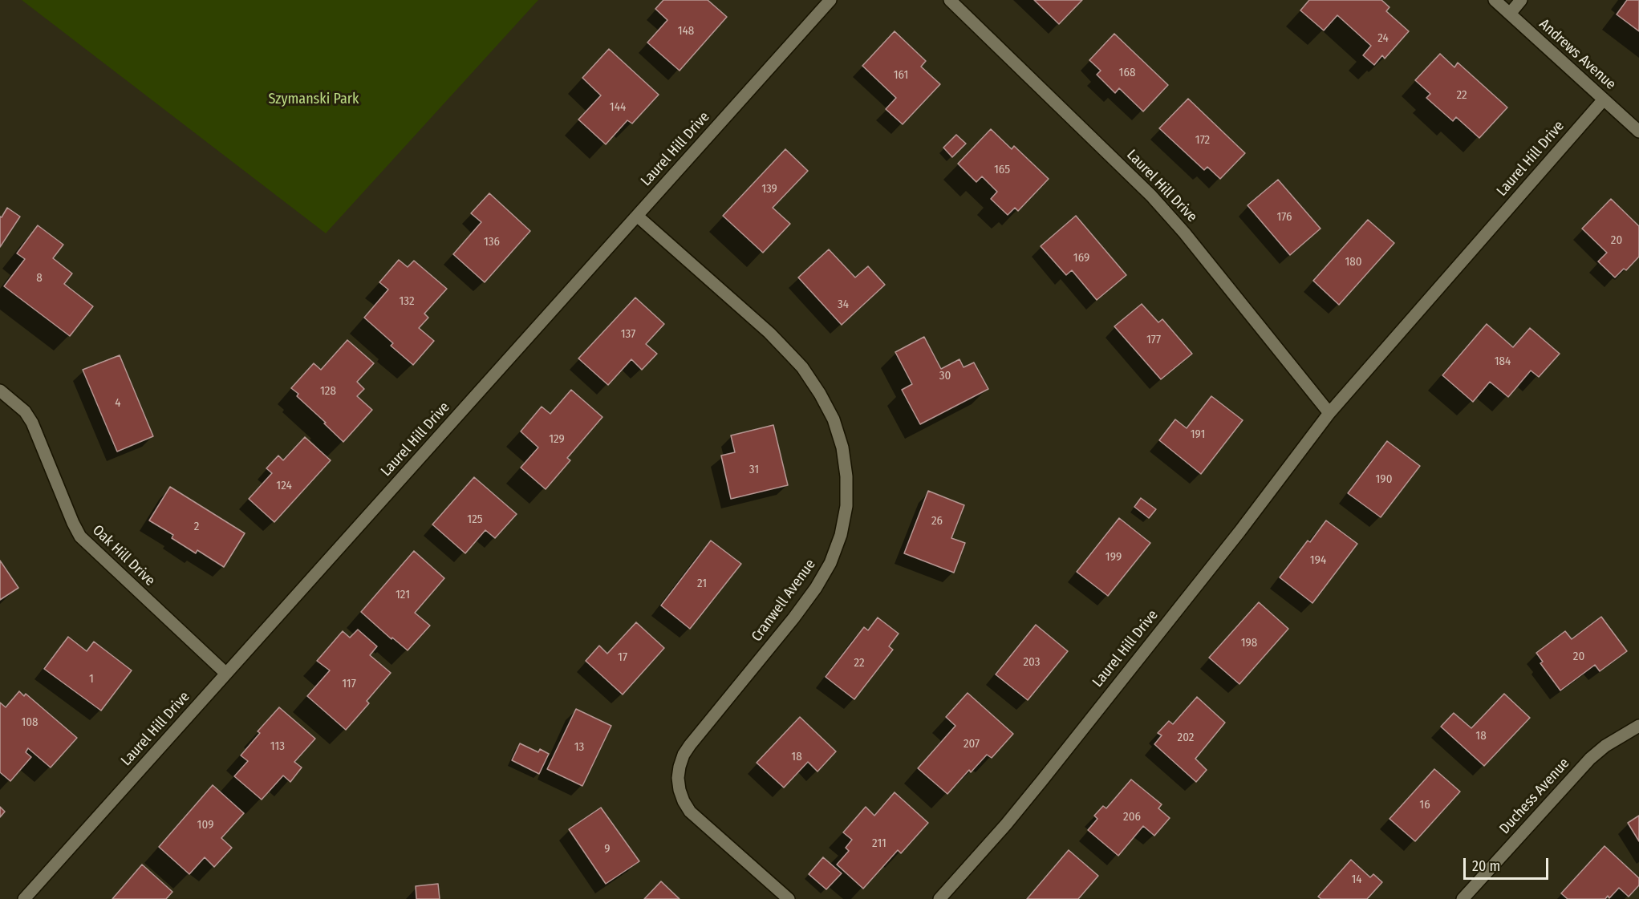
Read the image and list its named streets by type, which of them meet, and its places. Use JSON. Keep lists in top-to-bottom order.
{
  "streets": {
    "street": [
      "Andrews Avenue",
      "Laurel Hill Drive",
      "Oak Hill Drive",
      "Cranwell Avenue",
      "Duchess Avenue"
    ]
  },
  "crossings": [
    ["Andrews Avenue", "Laurel Hill Drive"],
    ["Laurel Hill Drive", "Oak Hill Drive"],
    ["Laurel Hill Drive", "Cranwell Avenue"]
  ],
  "parks": ["Szymanski Park"],
  "house_numbers": [
    "148",
    "24",
    "168",
    "161",
    "22",
    "144",
    "172",
    "165",
    "139",
    "176",
    "20",
    "136",
    "169",
    "180",
    "8",
    "132",
    "34",
    "137",
    "177",
    "184",
    "30",
    "128",
    "4",
    "191",
    "129",
    "31",
    "190",
    "124",
    "125",
    "26",
    "2",
    "199",
    "194",
    "21",
    "121",
    "198",
    "20",
    "17",
    "203",
    "22",
    "1",
    "117",
    "108",
    "18",
    "202",
    "207",
    "113",
    "13",
    "18",
    "16",
    "206",
    "109",
    "211",
    "9",
    "14"
  ],
  "scale_bar": "20 m"
}
